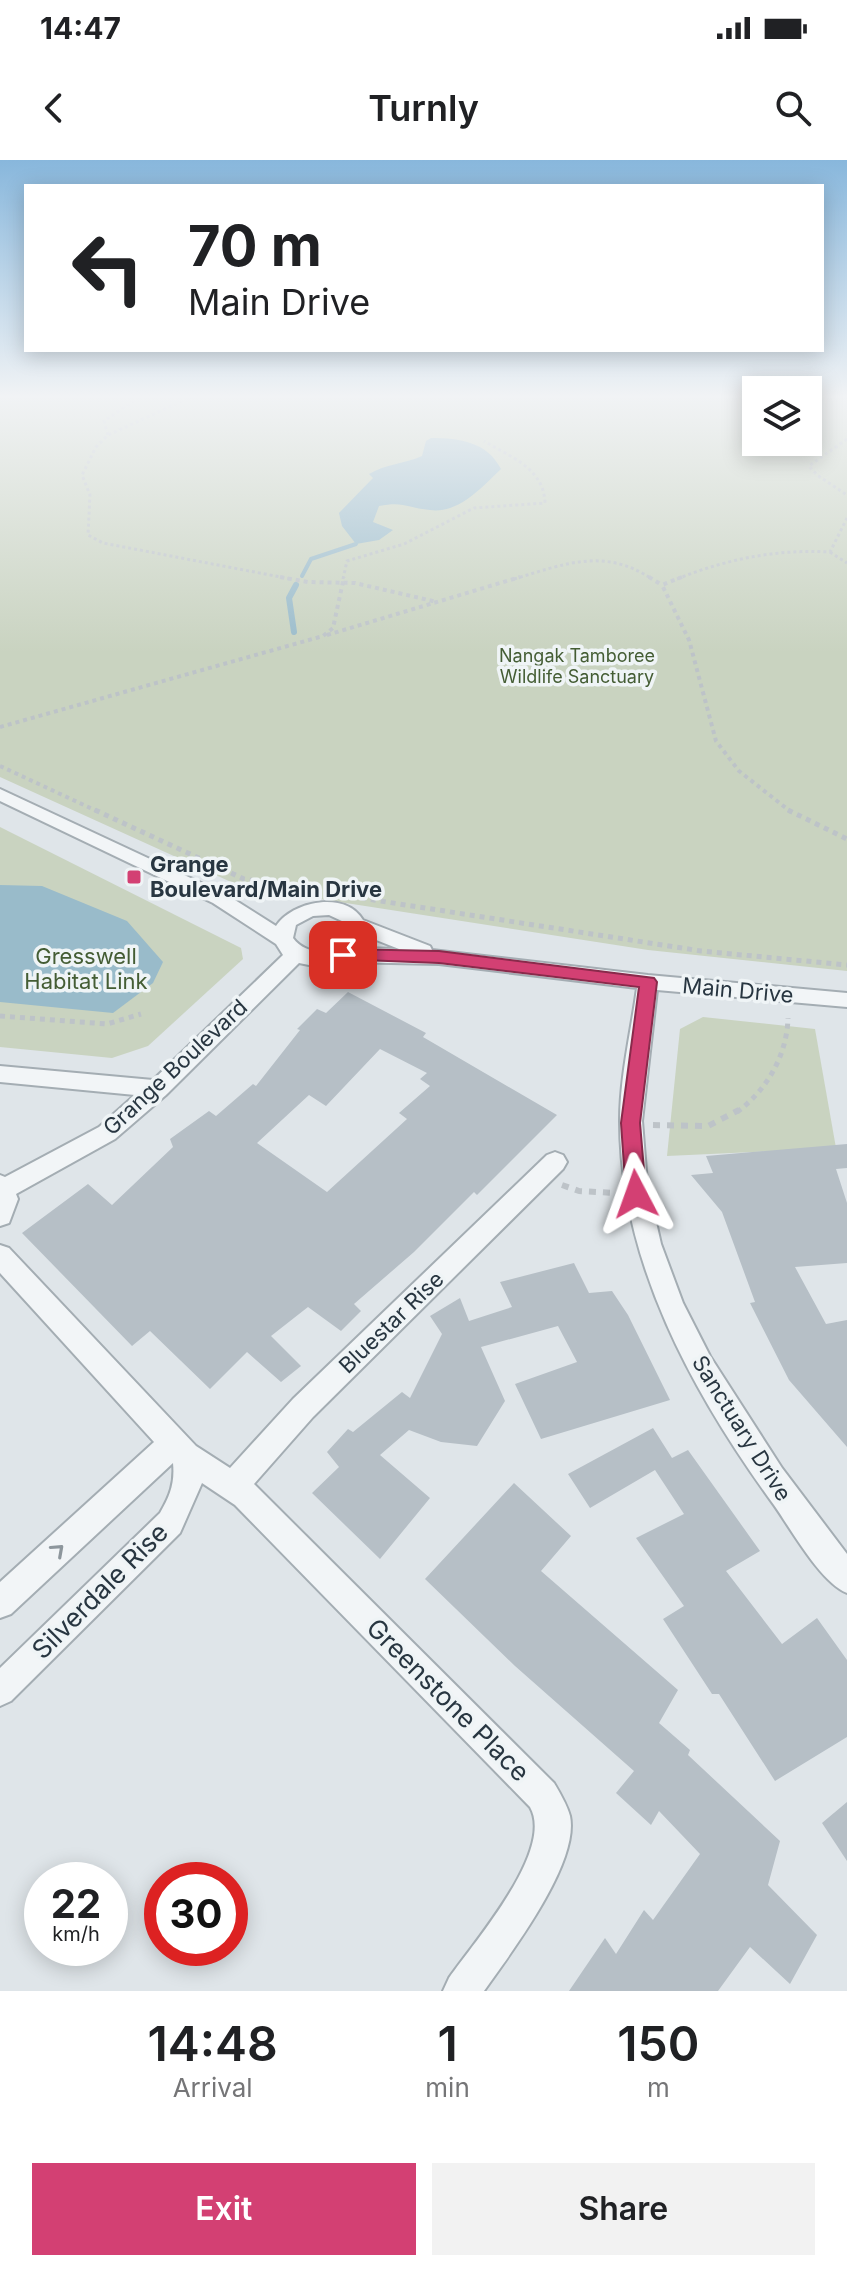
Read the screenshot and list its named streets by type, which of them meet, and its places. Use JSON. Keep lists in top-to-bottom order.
{
  "streets": {
    "street": [
      "Main Drive",
      "Grange Boulevard",
      "Bluestar Rise",
      "Sanctuary Drive",
      "Silverdale Rise",
      "Greenstone Place"
    ]
  },
  "crossings": [
    ["Main Drive", "Grange Boulevard"],
    ["Main Drive", "Sanctuary Drive"],
    ["Bluestar Rise", "Greenstone Place"],
    ["Silverdale Rise", "Greenstone Place"]
  ],
  "parks": ["Nangak Tamboree Wildlife Sanctuary", "Gresswell Habitat Link"],
  "places": {
    "transit": ["Grange Boulevard/Main Drive"]
  },
  "page": {
    "status": "14:47",
    "header": "Turnly",
    "turn": ["70 m", "Main Drive"],
    "speed": "22 km/h",
    "limit": "30",
    "eta": [
      "14:48",
      "Arrival",
      "1",
      "min",
      "150",
      "m"
    ],
    "buttons": ["Exit", "Share"]
  }
}
